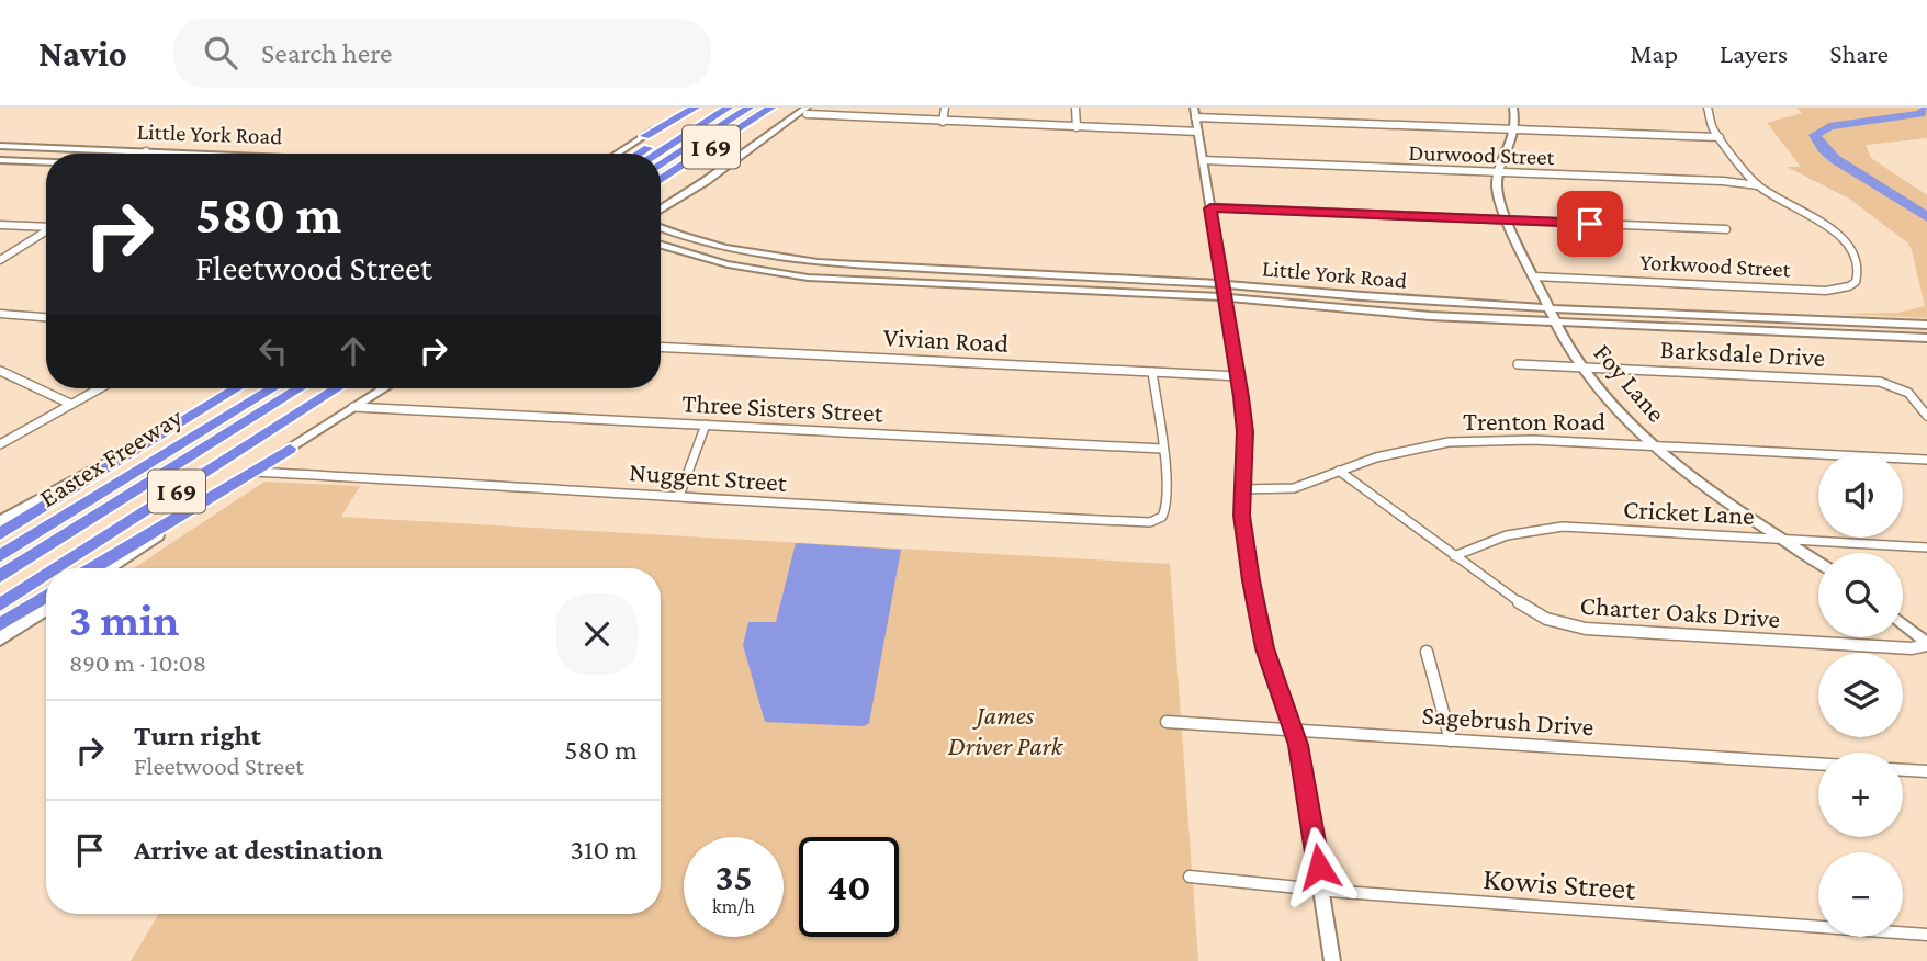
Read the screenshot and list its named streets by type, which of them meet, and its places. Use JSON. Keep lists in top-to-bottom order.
{
  "streets": {
    "highway": ["I 69", "Eastex Freeway"],
    "main road": ["Little York Road", "Foy Lane"],
    "street": [
      "Durwood Street",
      "Yorkwood Street",
      "Vivian Road",
      "Barksdale Drive",
      "Three Sisters Street",
      "Trenton Road",
      "Nuggent Street",
      "Cricket Lane",
      "Charter Oaks Drive",
      "Sagebrush Drive",
      "Kowis Street"
    ]
  },
  "crossings": [
    ["Little York Road", "Foy Lane"],
    ["Durwood Street", "Yorkwood Street"],
    ["Durwood Street", "Foy Lane"],
    ["Yorkwood Street", "Foy Lane"],
    ["Barksdale Drive", "Foy Lane"],
    ["Foy Lane", "Trenton Road"],
    ["Foy Lane", "Cricket Lane"],
    ["Three Sisters Street", "Nuggent Street"],
    ["Trenton Road", "Charter Oaks Drive"],
    ["Cricket Lane", "Charter Oaks Drive"]
  ],
  "parks": ["James Driver Park"],
  "page": {
    "header": "Navio",
    "search": "Search here",
    "nav": ["Map", "Layers", "Share"],
    "turn": ["580 m", "Fleetwood Street"],
    "map_buttons": ["+", "−"],
    "heading": ["3 min", "890 m · 10:08"],
    "list": [
      {
        "name": "Turn right",
        "note": "Fleetwood Street",
        "value": "580 m"
      },
      {
        "name": "Arrive at destination",
        "value": "310 m"
      }
    ],
    "speed": "35 km/h",
    "limit": "40"
  }
}
